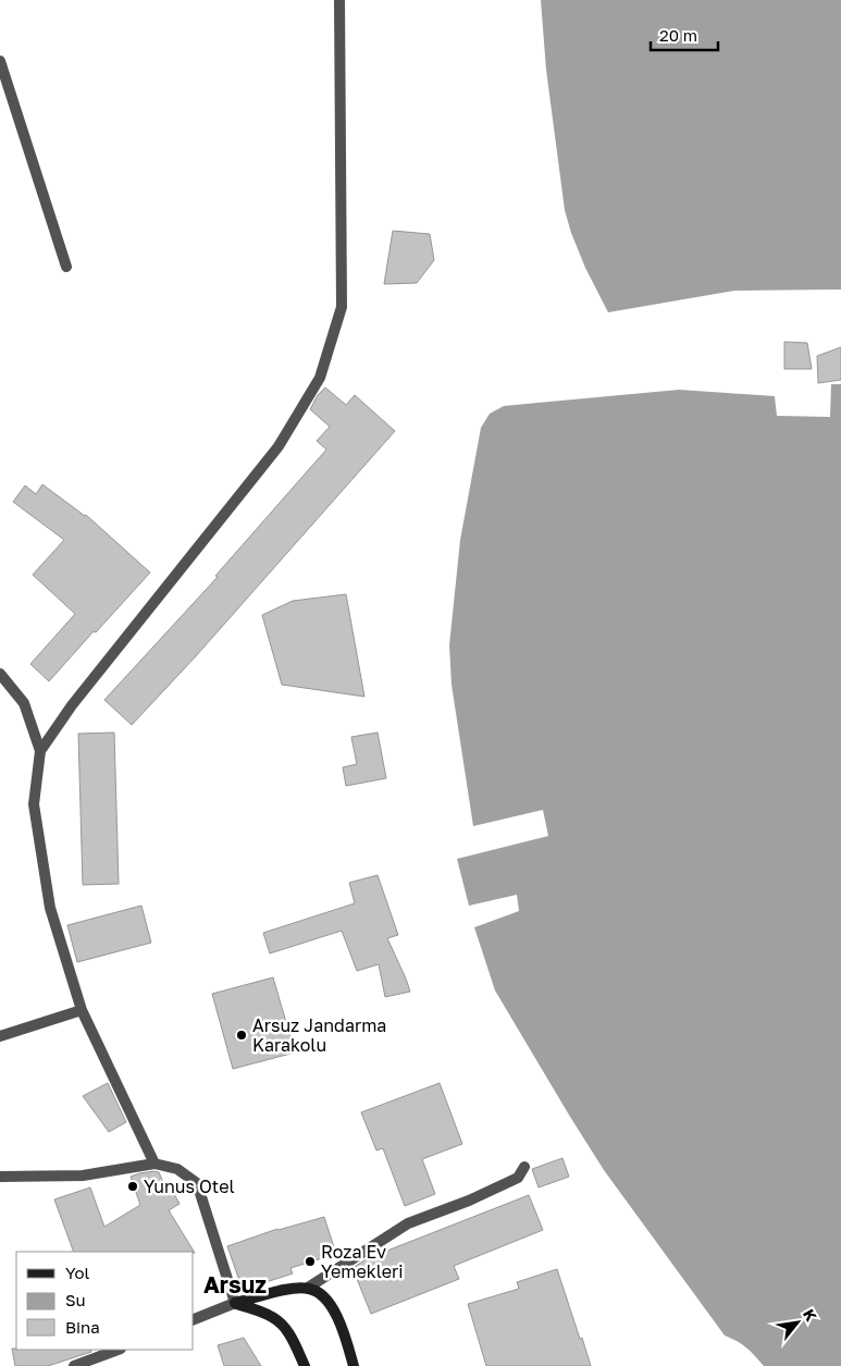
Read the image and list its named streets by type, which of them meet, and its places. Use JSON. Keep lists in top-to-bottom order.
{
  "districts": ["Arsuz"],
  "places": ["Arsuz Jandarma Karakolu", "Yunus Otel", "Roza Ev Yemekleri"],
  "legend": ["Yol", "Su", "Bina"],
  "scale_bar": "20 m",
  "north": "top right"
}
